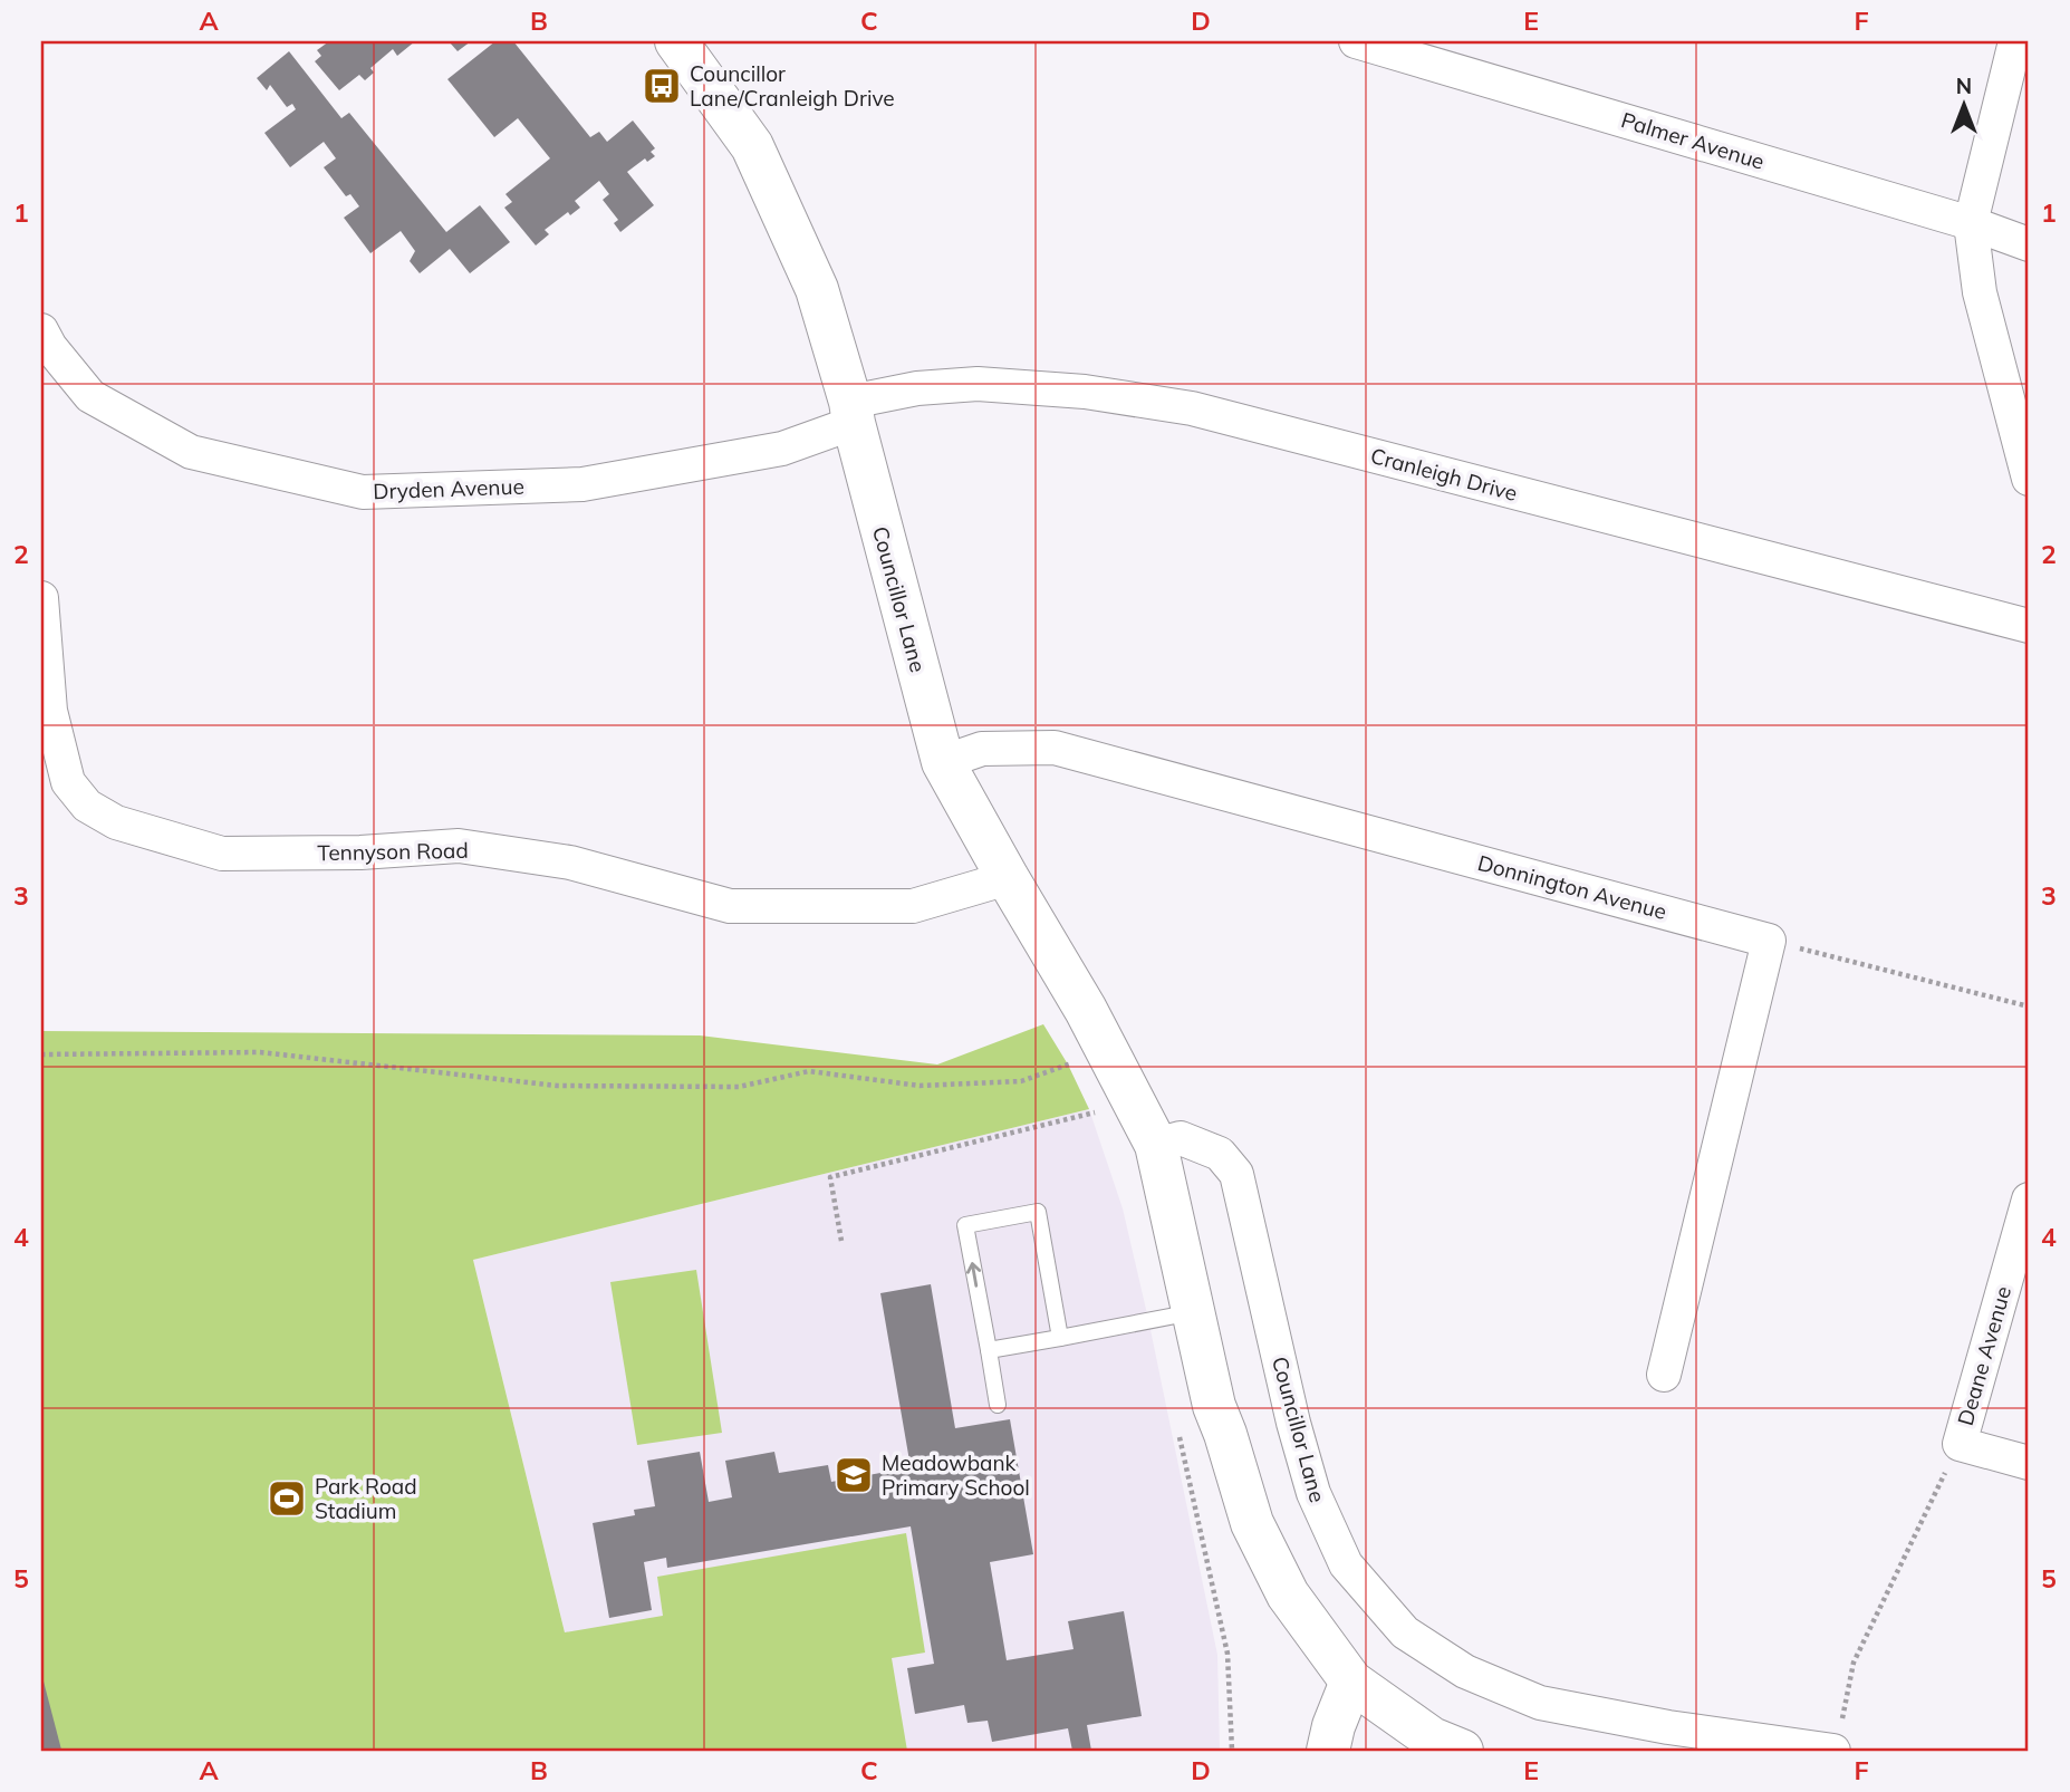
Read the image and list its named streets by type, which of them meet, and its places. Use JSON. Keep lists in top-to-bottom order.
{
  "streets": {
    "street": [
      "Palmer Avenue",
      "Cranleigh Drive",
      "Dryden Avenue",
      "Councillor Lane",
      "Tennyson Road",
      "Donnington Avenue",
      "Deane Avenue"
    ]
  },
  "crossings": [
    ["Cranleigh Drive", "Dryden Avenue"],
    ["Cranleigh Drive", "Councillor Lane"],
    ["Dryden Avenue", "Councillor Lane"],
    ["Councillor Lane", "Tennyson Road"],
    ["Councillor Lane", "Donnington Avenue"]
  ],
  "places": {
    "bus stop": ["Councillor Lane/Cranleigh Drive"],
    "school or university": ["Meadowbank Primary School"],
    "sports": ["Park Road Stadium"]
  },
  "north": "top",
  "grid": {
    "columns": [
      "A",
      "B",
      "C",
      "D",
      "E",
      "F"
    ],
    "rows": [
      "1",
      "2",
      "3",
      "4",
      "5"
    ]
  }
}
